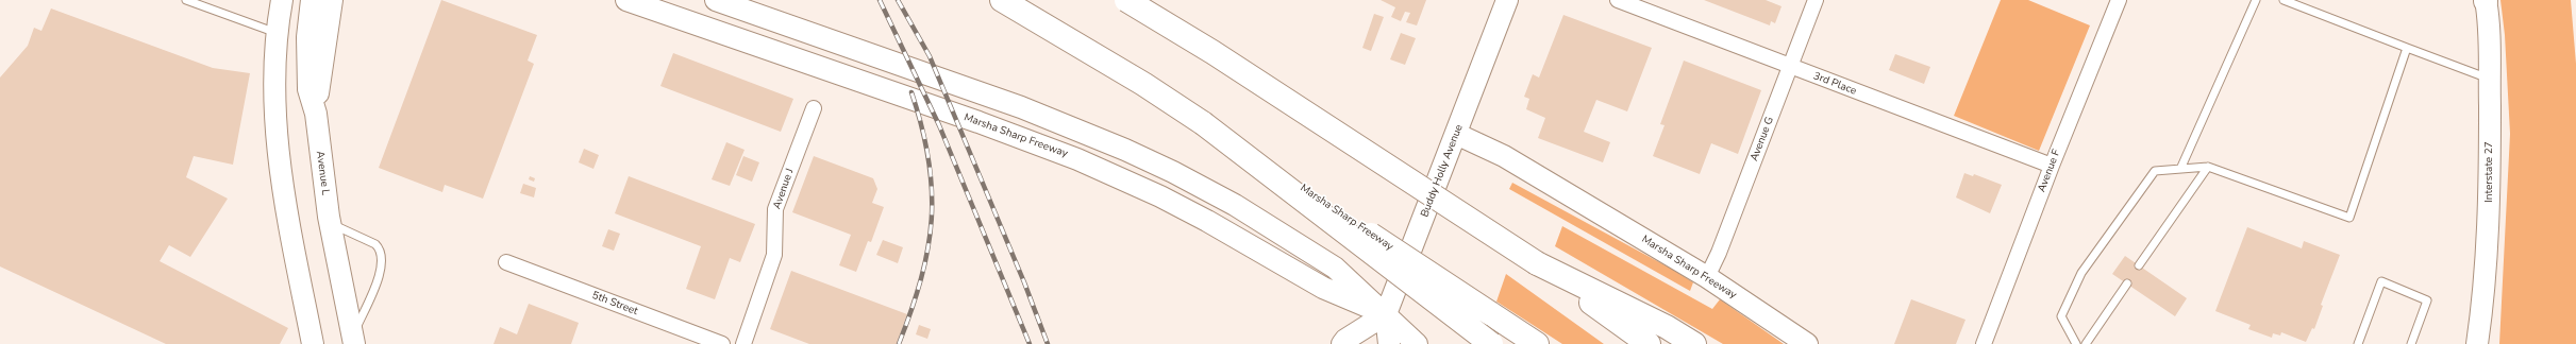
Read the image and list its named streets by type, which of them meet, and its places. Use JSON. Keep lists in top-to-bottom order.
{
  "streets": {
    "highway": ["Marsha Sharp Freeway"],
    "main road": ["Buddy Holly Avenue", "Interstate 27", "Avenue L"],
    "street": [
      "3rd Place",
      "Avenue G",
      "Avenue F",
      "Avenue J",
      "5th Street"
    ]
  },
  "crossings": [
    ["3rd Place", "Avenue G"],
    ["3rd Place", "Avenue F"],
    ["Marsha Sharp Freeway", "Avenue G"],
    ["Marsha Sharp Freeway", "Buddy Holly Avenue"]
  ]
}
